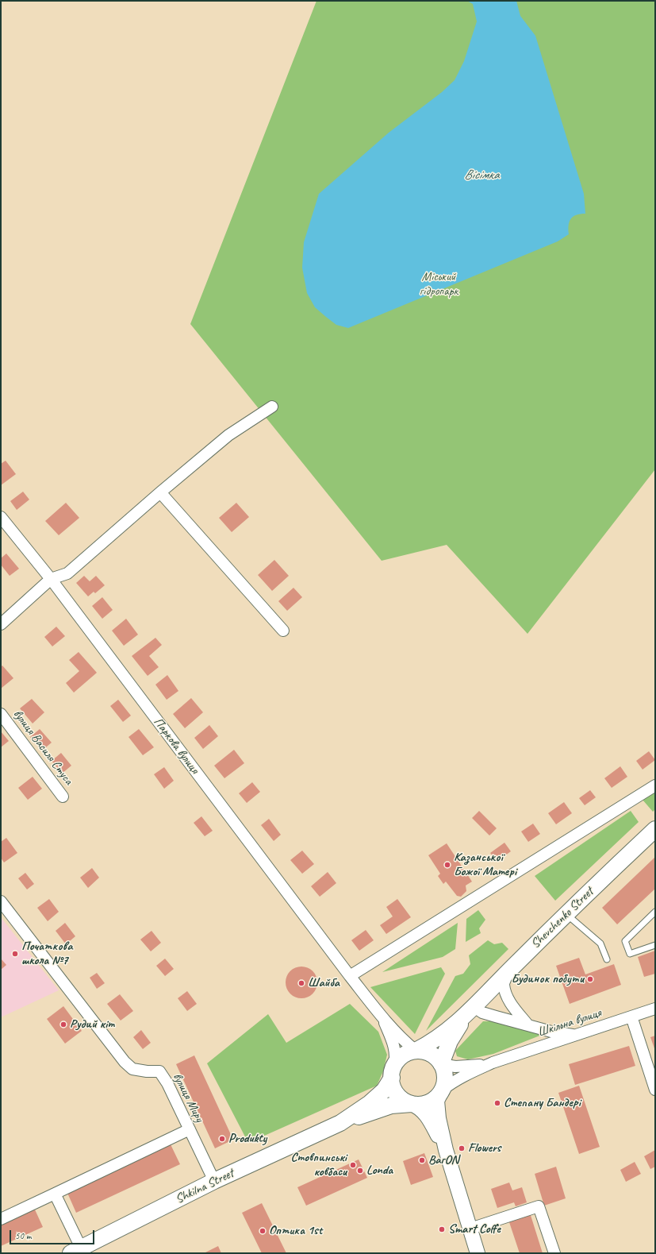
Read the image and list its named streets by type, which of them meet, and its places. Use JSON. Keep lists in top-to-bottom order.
{
  "streets": {
    "main road": ["Shevchenko Street", "Shkilna Street"],
    "street": [
      "Паркова вулиця",
      "вулиця Василя Стуса",
      "Шкільна вулиця",
      "вулиця Миру"
    ]
  },
  "crossings": [
    ["Shevchenko Street", "Shkilna Street"],
    ["вулиця Миру", "Shkilna Street"]
  ],
  "water": ["Вісімка"],
  "parks": ["Міський гідропарк"],
  "places": [
    "Казанської Божої Матері",
    "Початкова школа №7",
    "Будинок побути",
    "Шайба",
    "Рудий кіт",
    "Степану Бандері",
    "Produkty",
    "Flowers",
    "ВагON",
    "Стовпинські ковбаси",
    "Londa",
    "Smart Coffe",
    "Оптика 1st"
  ],
  "scale_bar": "50 m"
}
